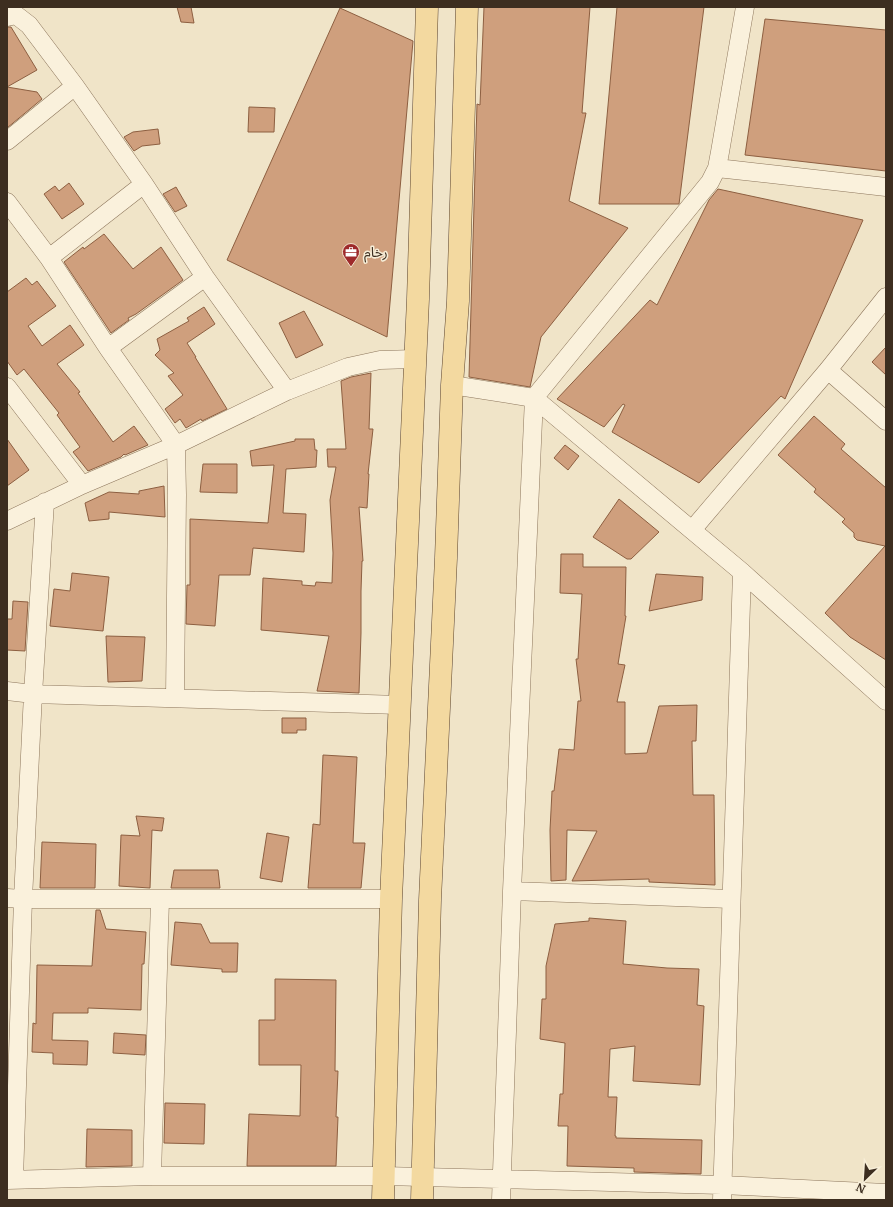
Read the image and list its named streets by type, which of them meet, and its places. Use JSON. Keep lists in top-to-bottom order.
{
  "places": {
    "office": ["رخام"]
  },
  "north": "bottom left"
}
